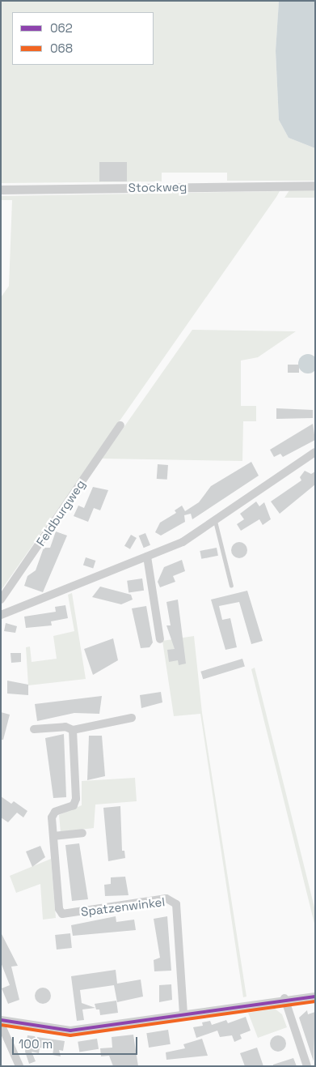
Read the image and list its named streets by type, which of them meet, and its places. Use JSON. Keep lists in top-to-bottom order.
{
  "streets": {
    "street": ["Stockweg", "Feldburgweg", "Spatzenwinkel"]
  },
  "lines": ["transit line 062", "transit line 068"],
  "legend": ["062", "068"],
  "scale_bar": "100 m"
}
